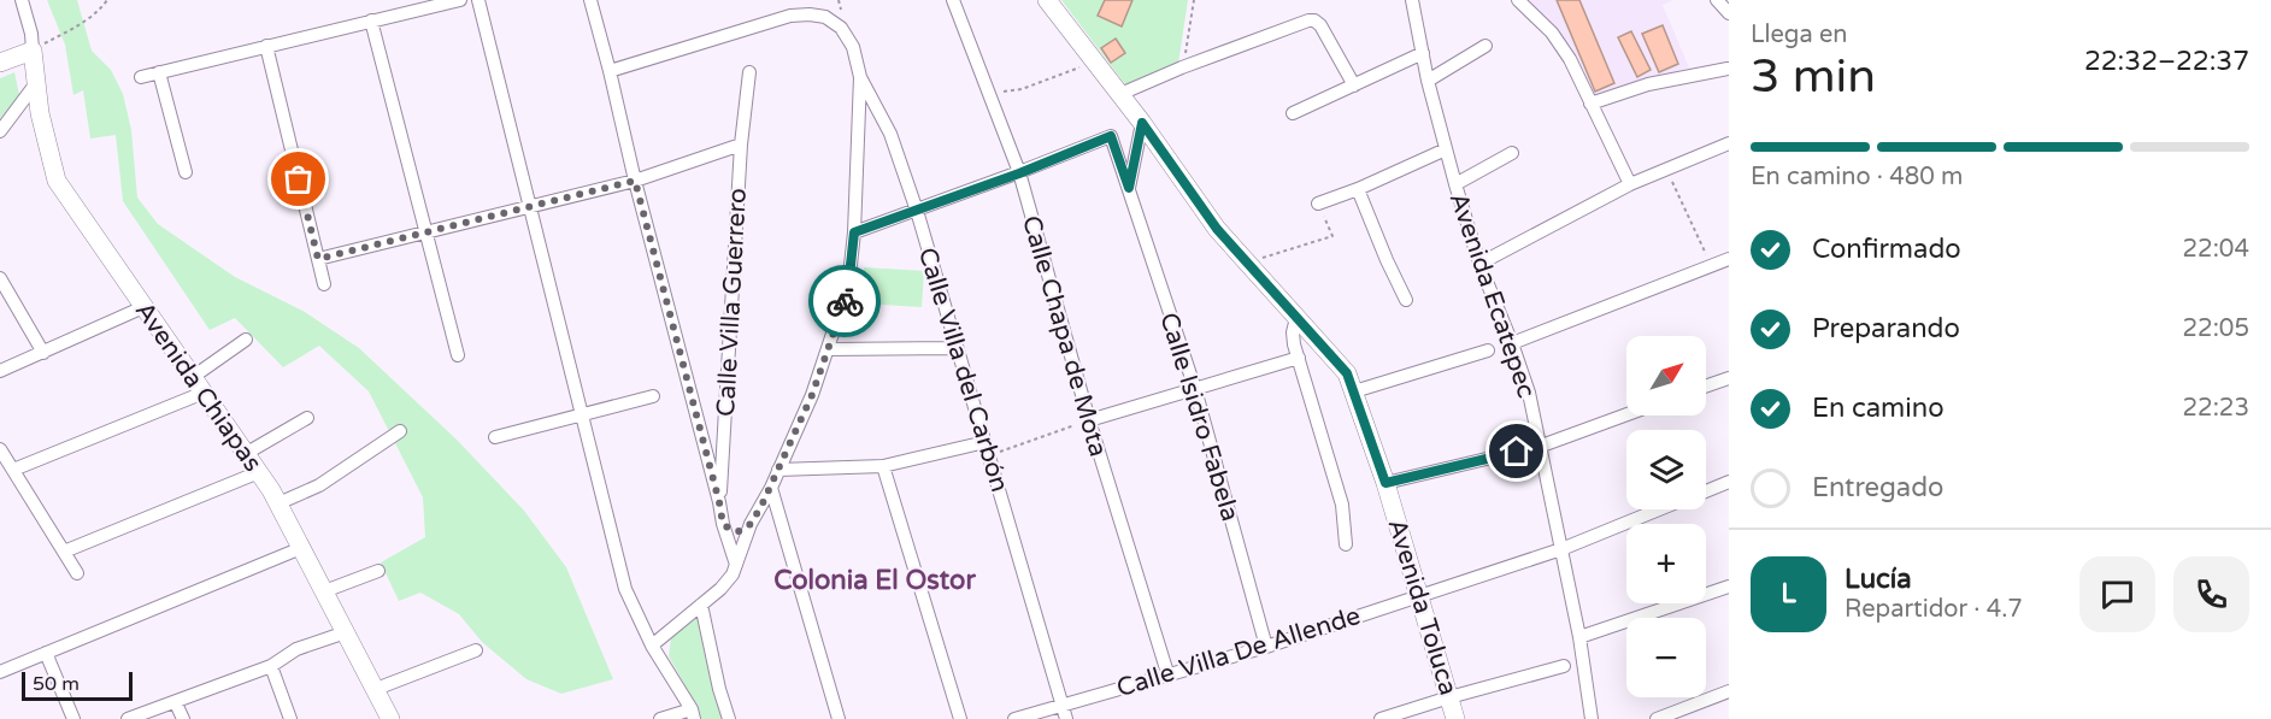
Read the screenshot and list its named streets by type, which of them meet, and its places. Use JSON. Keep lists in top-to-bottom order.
{
  "streets": {
    "street": [
      "Avenida Ecatepec",
      "Calle Villa Guerrero",
      "Calle Chapa de Mota",
      "Calle Villa del Carbón",
      "Avenida Chiapas",
      "Calle Isidro Fabela",
      "Avenida Toluca",
      "Calle Villa De Allende"
    ]
  },
  "crossings": [
    ["Avenida Ecatepec", "Calle Villa De Allende"],
    ["Calle Chapa de Mota", "Calle Isidro Fabela"],
    ["Calle Chapa de Mota", "Calle Villa De Allende"],
    ["Calle Villa del Carbón", "Calle Villa De Allende"],
    ["Calle Isidro Fabela", "Avenida Toluca"],
    ["Calle Isidro Fabela", "Calle Villa De Allende"],
    ["Avenida Toluca", "Calle Villa De Allende"]
  ],
  "districts": ["Colonia El Ostor"],
  "scale_bar": "50 m",
  "north": "top right",
  "page": {
    "heading": ["3 min", "Llega en", "22:32–22:37"],
    "panel": ["Lucía", "Repartidor · 4.7"],
    "bar": "En camino · 480 m",
    "list": [
      ["Confirmado", "22:04"],
      ["Preparando", "22:05"],
      ["En camino", "22:23"],
      "Entregado"
    ],
    "map_buttons": ["+", "−"],
    "round": "L",
    "scale": "50 m"
  }
}
